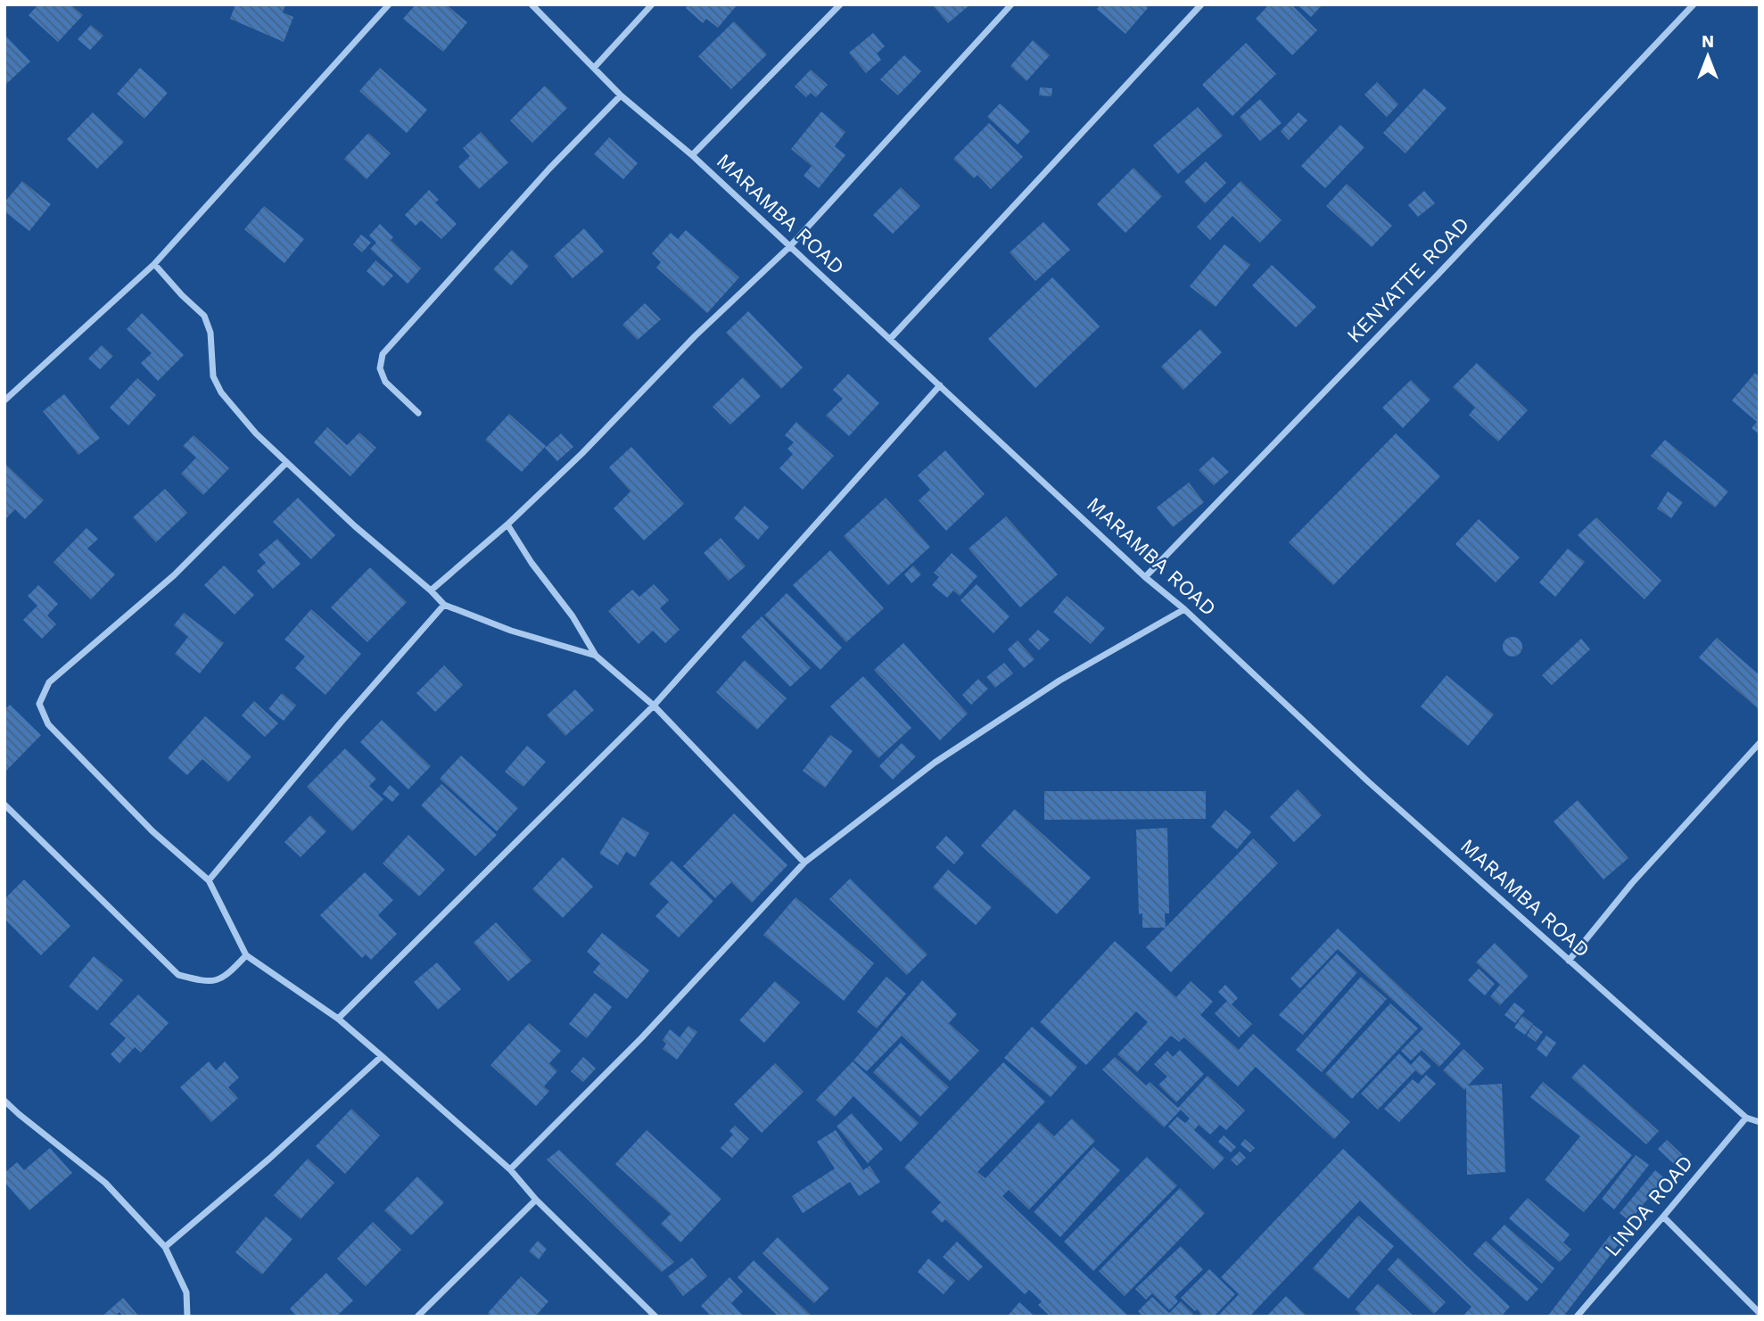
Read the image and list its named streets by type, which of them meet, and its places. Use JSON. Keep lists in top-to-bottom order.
{
  "streets": {
    "street": ["MARAMBA ROAD", "KENYATTE ROAD", "LINDA ROAD"]
  },
  "crossings": [
    ["MARAMBA ROAD", "KENYATTE ROAD"],
    ["MARAMBA ROAD", "LINDA ROAD"]
  ],
  "north": "top"
}
